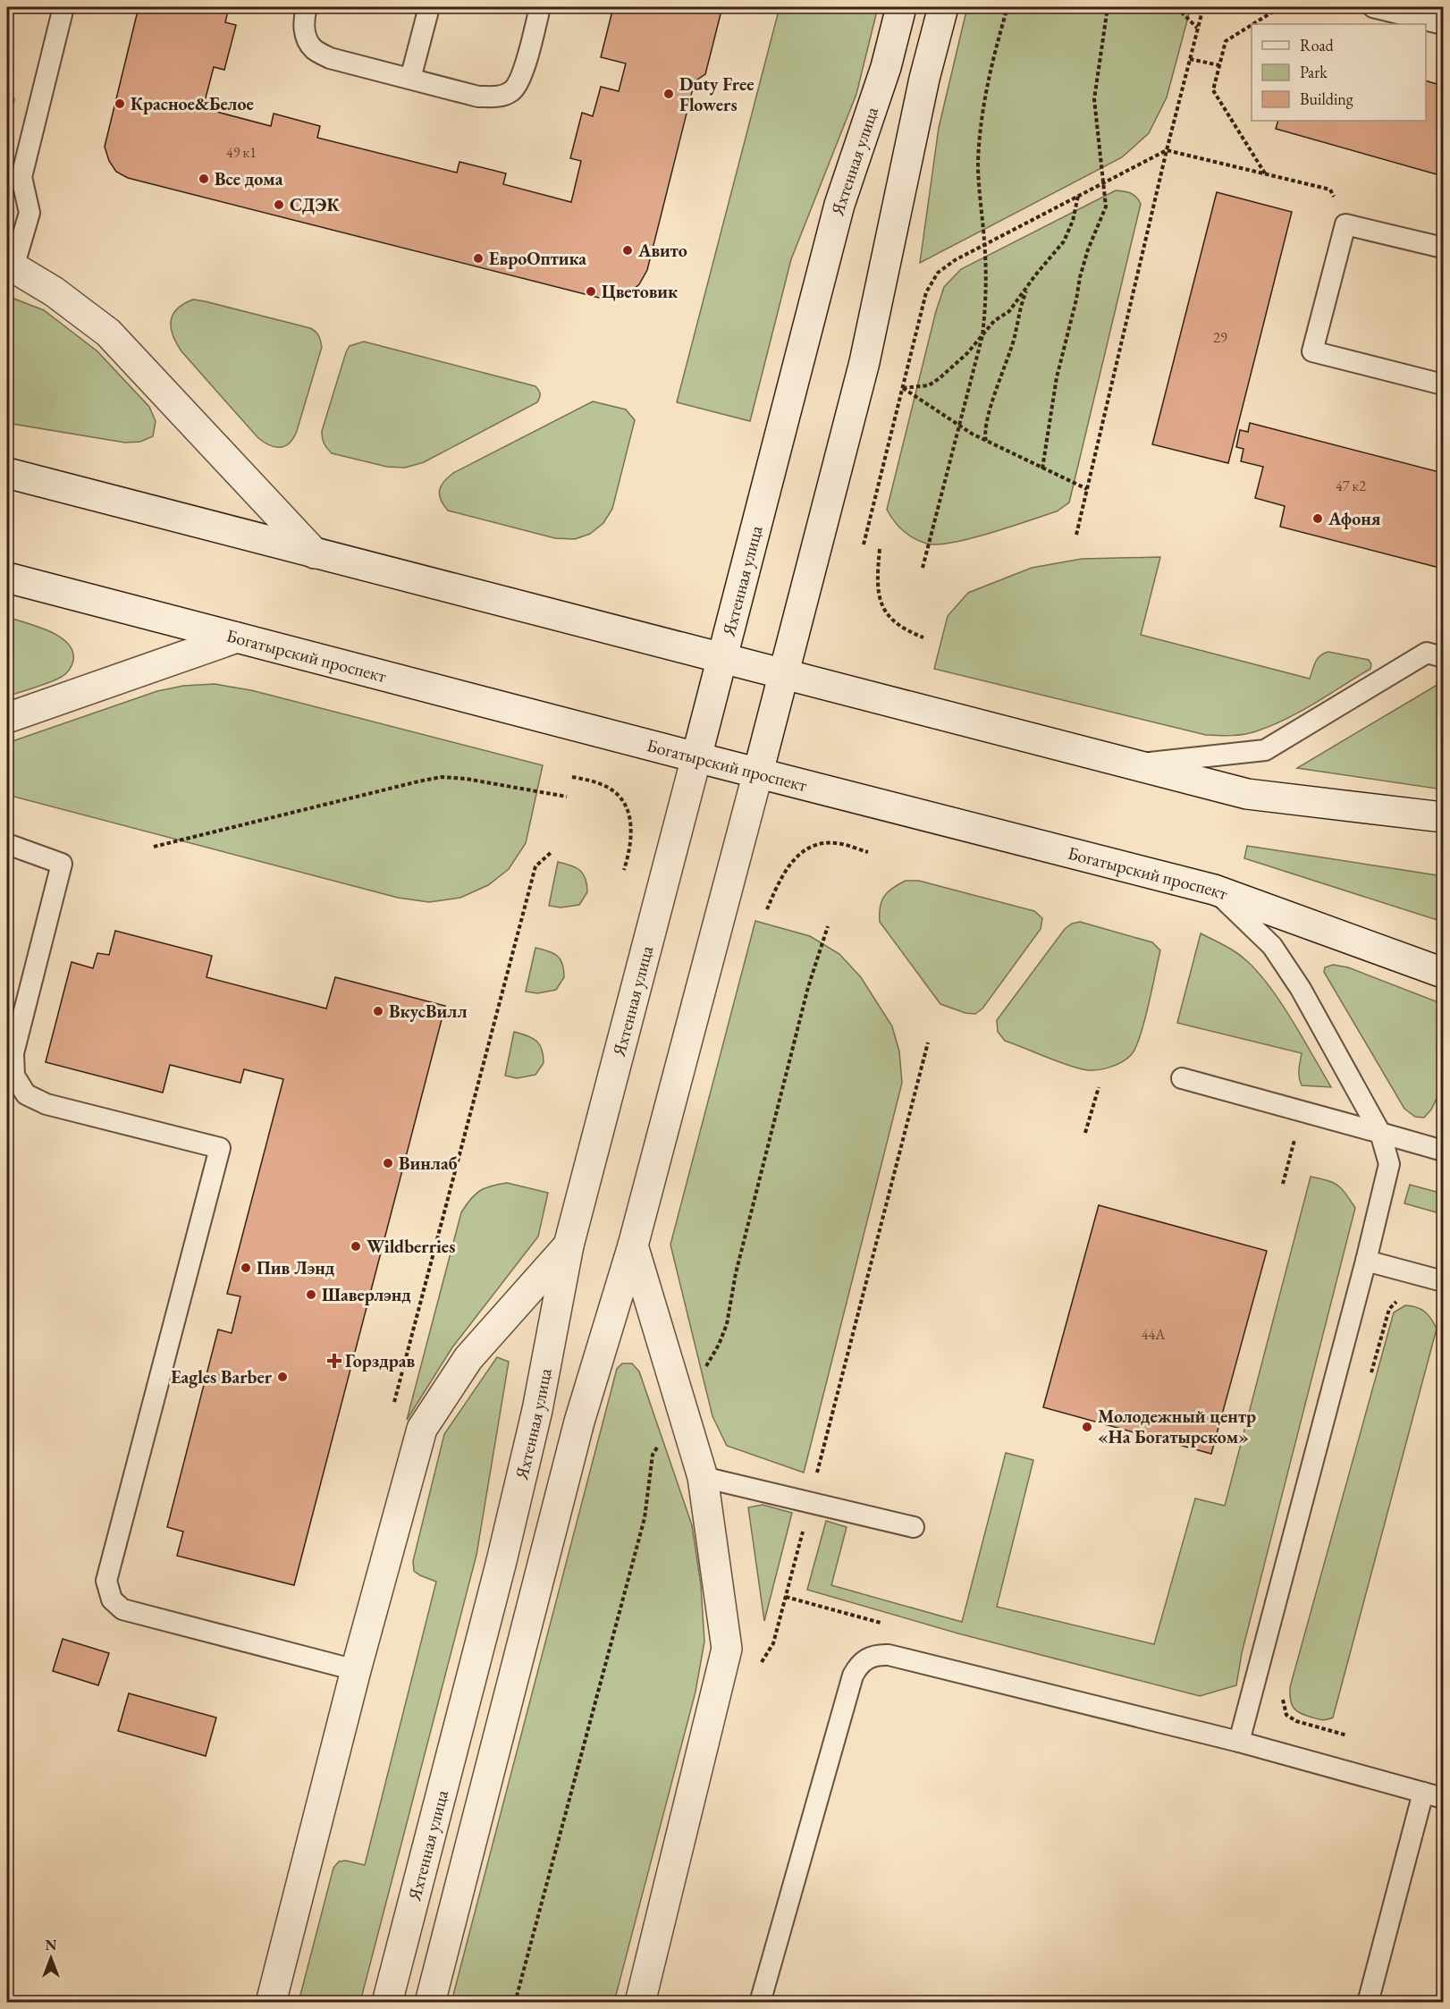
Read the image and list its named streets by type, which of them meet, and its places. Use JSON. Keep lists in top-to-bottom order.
{
  "streets": {
    "street": ["Яхтенная улица", "Богатырский проспект"]
  },
  "crossings": [
    ["Яхтенная улица", "Богатырский проспект"]
  ],
  "places": {
    "other": [
      "Duty Free Flowers",
      "Красное&Белое",
      "Все дома",
      "СДЭК",
      "Авито",
      "ЕвроОптика",
      "Цветовик",
      "Афоня",
      "ВкусВилл",
      "Винлаб",
      "Wildberries",
      "Пив Лэнд",
      "Шаверлэнд",
      "Eagles Barber",
      "Молодежный центр «На Богатырском»"
    ],
    "health": ["Горздрав"]
  },
  "house_numbers": [
    "49 к1",
    "29",
    "47 к2",
    "44А"
  ],
  "legend": ["Road", "Park", "Building"],
  "north": "top"
}
